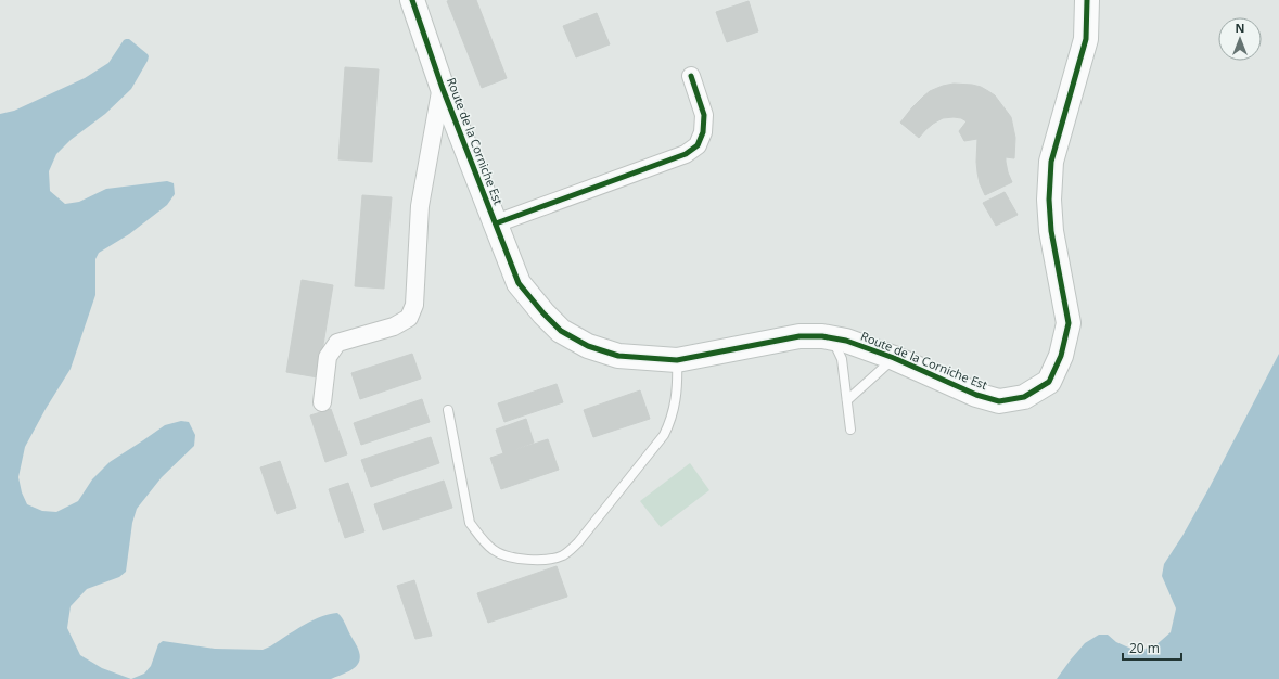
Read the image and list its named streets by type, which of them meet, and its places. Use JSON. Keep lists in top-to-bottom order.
{
  "streets": {
    "street": ["Route de la Corniche Est"]
  },
  "scale_bar": "20 m",
  "north": "top"
}
